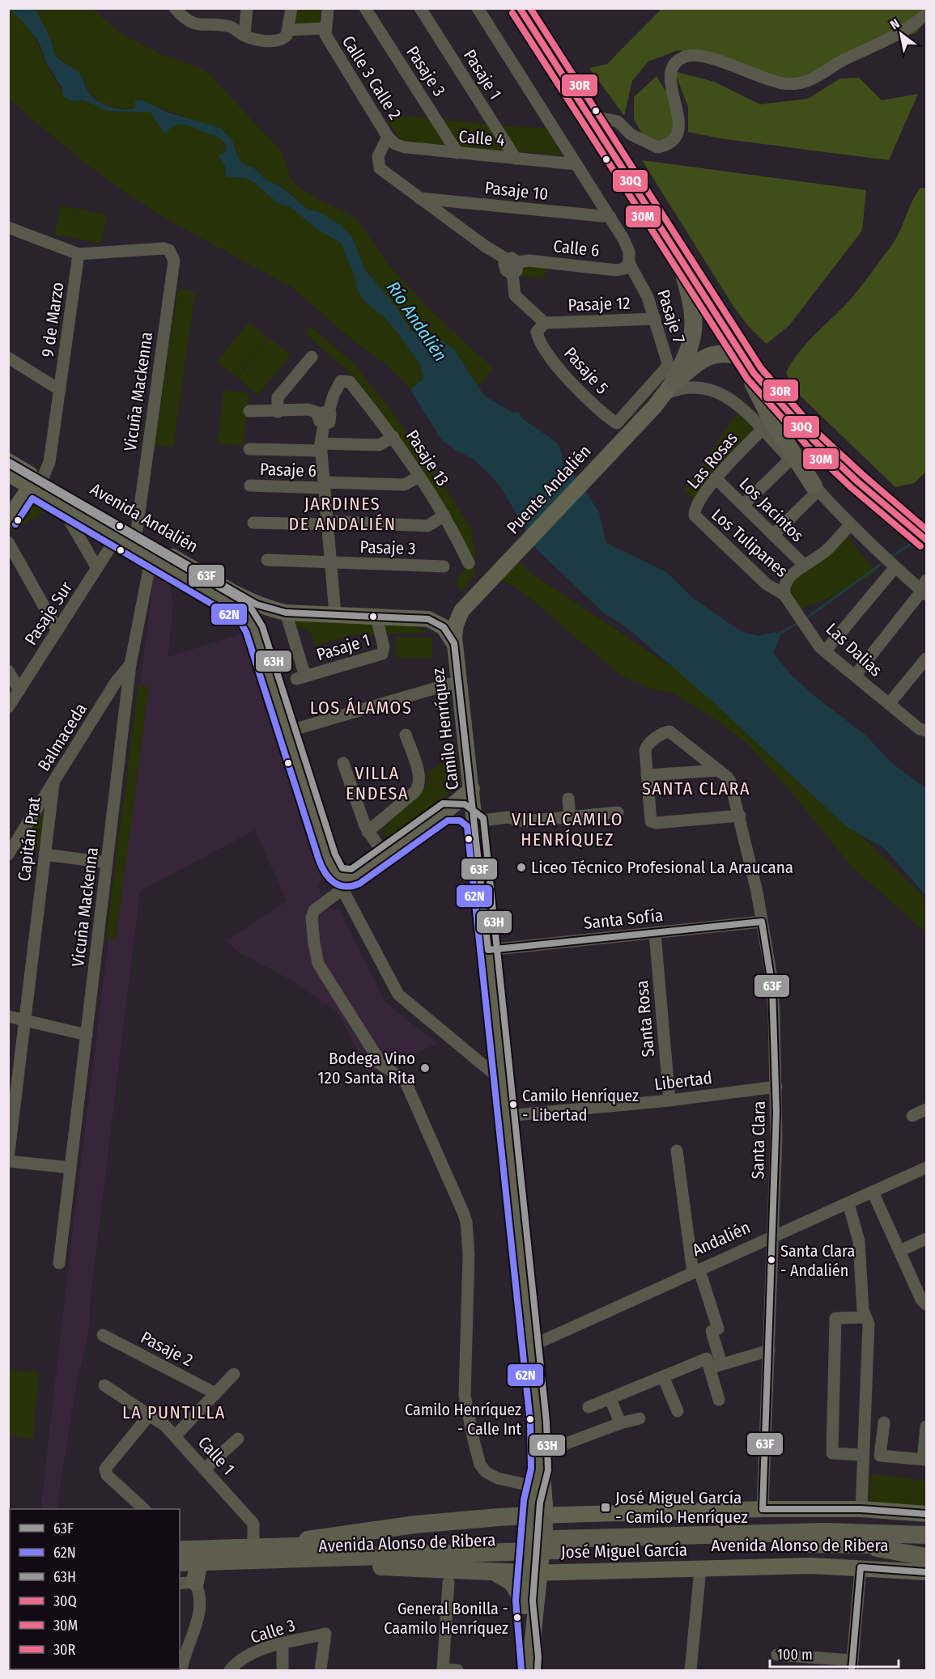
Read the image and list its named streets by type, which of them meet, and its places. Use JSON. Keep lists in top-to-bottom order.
{
  "streets": {
    "highway": ["Avenida Alonso de Ribera"],
    "main road": [
      "Puente Andalién",
      "Avenida Andalién",
      "Camilo Henríquez",
      "José Miguel García"
    ],
    "street": [
      "Pasaje 3",
      "Pasaje 1",
      "Calle 3 Calle 2",
      "Calle 4",
      "Pasaje 10",
      "Calle 6",
      "Pasaje 12",
      "Pasaje 7",
      "9 de Marzo",
      "Pasaje 5",
      "Vicuña Mackenna",
      "Pasaje 13",
      "Las Rosas",
      "Pasaje 6",
      "Los Jacintos",
      "Los Tulipanes",
      "Pasaje Sur",
      "Las Dalias",
      "Balmaceda",
      "Capitán Prat",
      "Santa Sofía",
      "Santa Rosa",
      "Libertad",
      "Santa Clara",
      "Andalién",
      "Pasaje 2",
      "Calle 1",
      "Calle 3"
    ]
  },
  "crossings": [
    ["Pasaje 3", "Pasaje 1"],
    ["Pasaje 3", "Calle 4"],
    ["Pasaje 1", "Calle 4"],
    ["Pasaje 1", "Pasaje 13"],
    ["Pasaje 1", "Pasaje 6"],
    ["Pasaje 1", "Avenida Andalién"],
    ["Calle 3 Calle 2", "Calle 4"],
    ["Calle 6", "Pasaje 7"],
    ["Pasaje 12", "Pasaje 7"],
    ["Pasaje 12", "Pasaje 5"],
    ["Pasaje 7", "Pasaje 5"],
    ["Pasaje 7", "Puente Andalién"],
    ["9 de Marzo", "Vicuña Mackenna"],
    ["9 de Marzo", "Avenida Andalién"],
    ["Pasaje 5", "Puente Andalién"],
    ["Vicuña Mackenna", "Avenida Andalién"],
    ["Vicuña Mackenna", "Balmaceda"],
    ["Las Rosas", "Los Jacintos"],
    ["Las Rosas", "Los Tulipanes"],
    ["Puente Andalién", "Camilo Henríquez"],
    ["Avenida Andalién", "Pasaje Sur"],
    ["Los Tulipanes", "Las Dalias"],
    ["Camilo Henríquez", "Santa Sofía"],
    ["Camilo Henríquez", "Libertad"],
    ["Camilo Henríquez", "Andalién"],
    ["Camilo Henríquez", "Avenida Alonso de Ribera"],
    ["Camilo Henríquez", "José Miguel García"],
    ["Balmaceda", "Capitán Prat"],
    ["Santa Sofía", "Santa Rosa"],
    ["Santa Sofía", "Santa Clara"],
    ["Santa Rosa", "Libertad"],
    ["Libertad", "Santa Clara"],
    ["Santa Clara", "Andalién"],
    ["Calle 1", "Avenida Alonso de Ribera"]
  ],
  "districts": [
    "JARDINES DE ANDALIÉN",
    "LOS ÁLAMOS",
    "VILLA ENDESA",
    "SANTA CLARA",
    "VILLA CAMILO HENRÍQUEZ",
    "LA PUNTILLA"
  ],
  "water": ["Río Andalién"],
  "places": {
    "other": [
      "Liceo Técnico Profesional La Araucana",
      "Bodega Vino 120 Santa Rita",
      "Camilo Henríquez - Libertad",
      "Santa Clara - Andalién",
      "Camilo Henríquez - Calle Int",
      "General Bonilla - Caamilo Henríquez"
    ],
    "transit": ["José Miguel García - Camilo Henríquez"]
  },
  "lines": [
    "transit line 30Q",
    "transit line 30R",
    "transit line 30M",
    "transit line 63F",
    "transit line 63H",
    "transit line 62N"
  ],
  "legend": [
    "63F",
    "62N",
    "63H",
    "30Q",
    "30M",
    "30R"
  ],
  "scale_bar": "100 m",
  "north": "top left"
}
